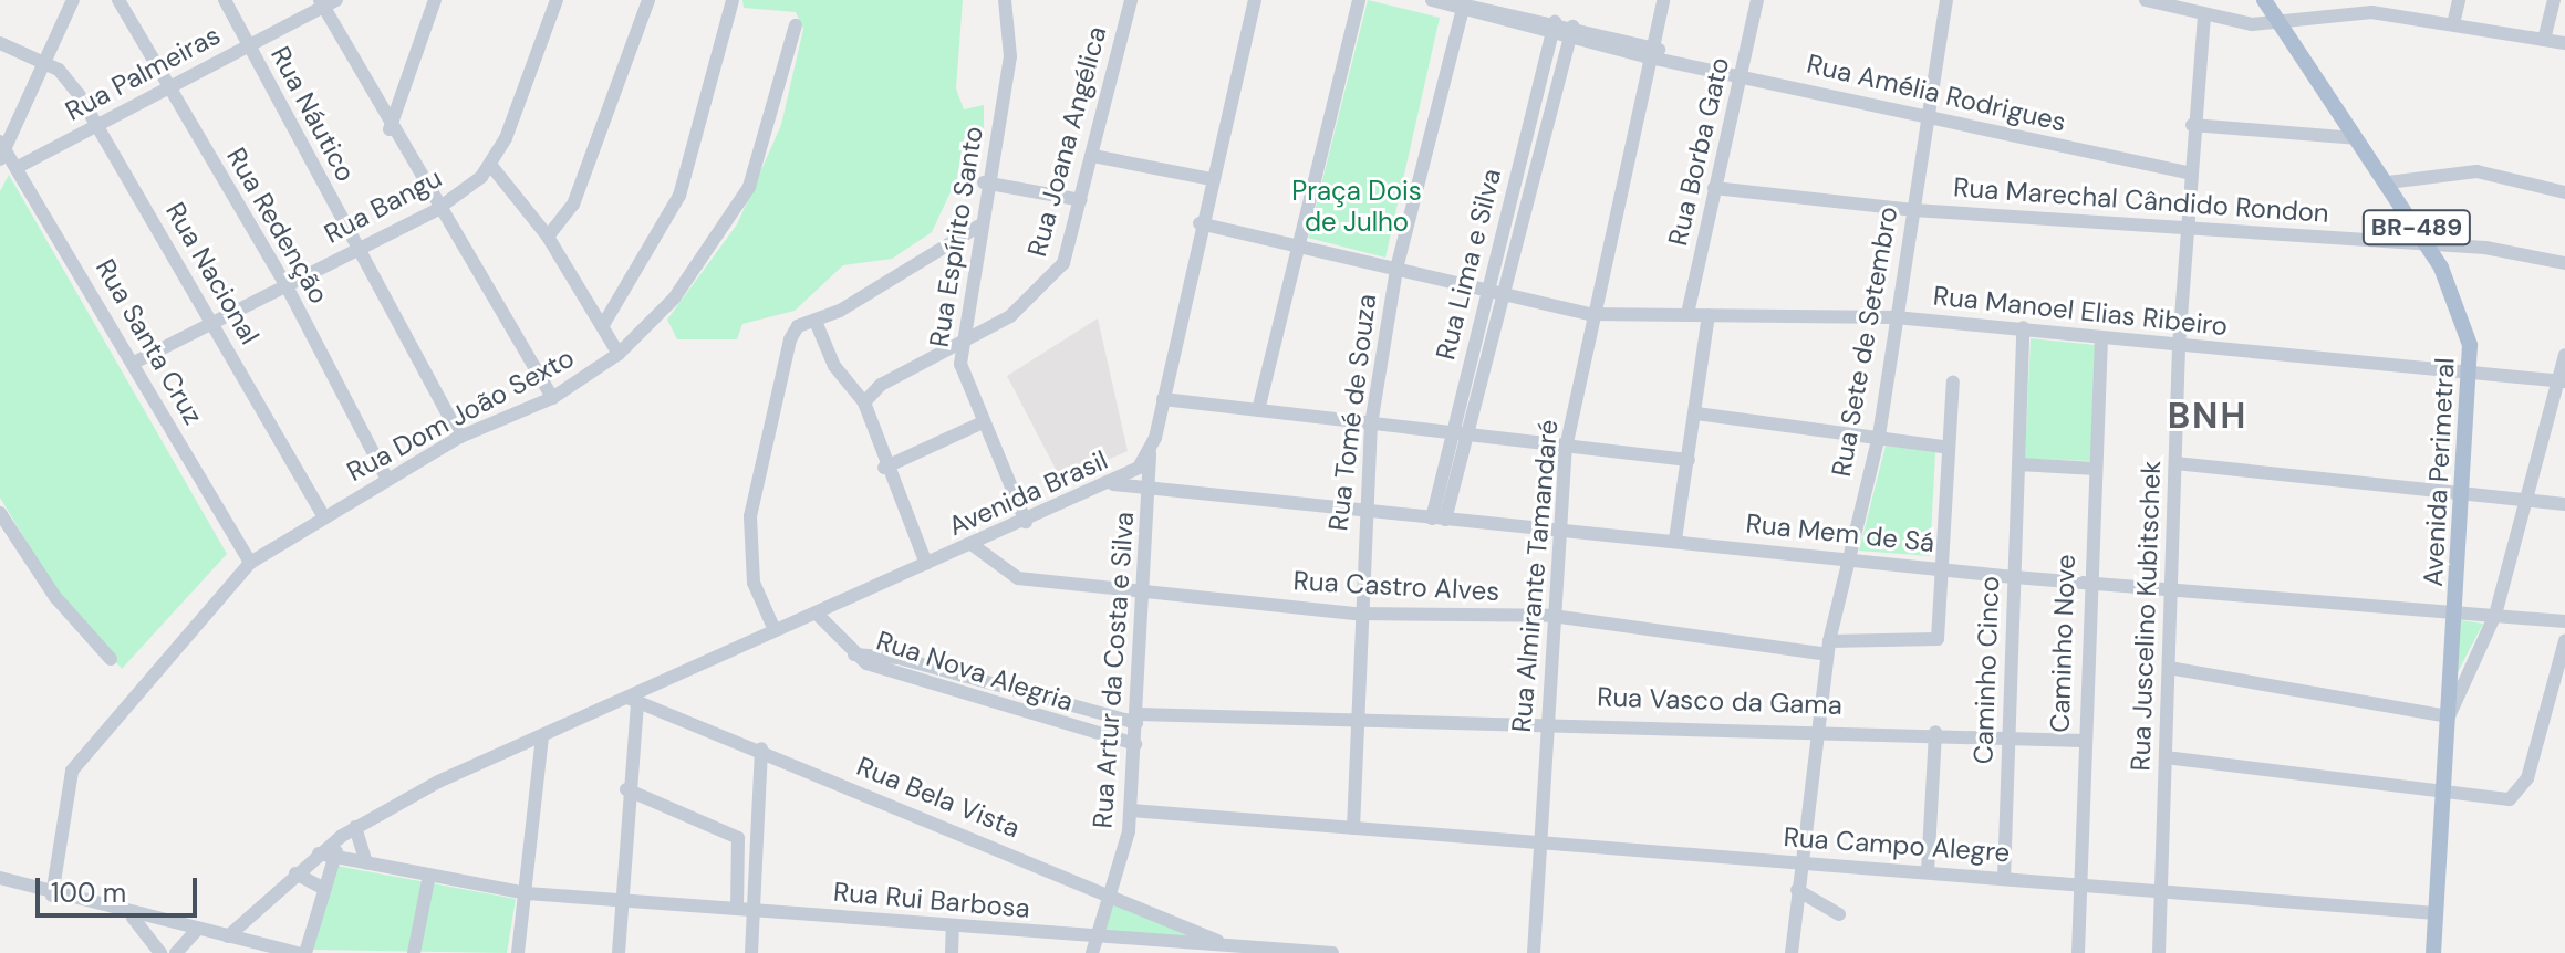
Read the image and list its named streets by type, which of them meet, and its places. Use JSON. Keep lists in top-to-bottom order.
{
  "streets": {
    "main road": ["BR-489", "Avenida Perimetral"],
    "street": [
      "Rua Palmeiras",
      "Rua Amélia Rodrigues",
      "Rua Náutico",
      "Rua Joana Angélica",
      "Rua Borba Gato",
      "Rua Marechal Cândido Rondon",
      "Rua Bangu",
      "Rua Redenção",
      "Rua Espírito Santo",
      "Rua Lima e Silva",
      "Rua Nacional",
      "Rua Manoel Elias Ribeiro",
      "Rua Santa Cruz",
      "Rua Sete de Setembro",
      "Rua Tomé de Souza",
      "Rua Dom João Sexto",
      "Avenida Brasil",
      "Rua Mem de Sá",
      "Rua Almirante Tamandaré",
      "Rua Castro Alves",
      "Rua Juscelino Kubitschek",
      "Caminho Nove",
      "Rua Artur da Costa e Silva",
      "Caminho Cinco",
      "Rua Nova Alegria",
      "Rua Vasco da Gama",
      "Rua Bela Vista",
      "Rua Campo Alegre",
      "Rua Rui Barbosa"
    ]
  },
  "crossings": [
    ["Rua Palmeiras", "Rua Náutico"],
    ["Rua Palmeiras", "Rua Redenção"],
    ["Rua Palmeiras", "Rua Nacional"],
    ["Rua Palmeiras", "Rua Santa Cruz"],
    ["Rua Amélia Rodrigues", "Rua Borba Gato"],
    ["Rua Amélia Rodrigues", "Rua Lima e Silva"],
    ["Rua Amélia Rodrigues", "Rua Sete de Setembro"],
    ["Rua Amélia Rodrigues", "Rua Almirante Tamandaré"],
    ["Rua Amélia Rodrigues", "Rua Juscelino Kubitschek"],
    ["Rua Náutico", "Rua Bangu"],
    ["Rua Náutico", "Rua Dom João Sexto"],
    ["Rua Joana Angélica", "Rua Espírito Santo"],
    ["Rua Borba Gato", "Rua Marechal Cândido Rondon"],
    ["Rua Borba Gato", "Rua Manoel Elias Ribeiro"],
    ["Rua Marechal Cândido Rondon", "Rua Sete de Setembro"],
    ["Rua Marechal Cândido Rondon", "Avenida Perimetral"],
    ["Rua Marechal Cândido Rondon", "Rua Juscelino Kubitschek"],
    ["Rua Bangu", "Rua Redenção"],
    ["Rua Bangu", "Rua Nacional"],
    ["Rua Bangu", "Rua Santa Cruz"],
    ["Rua Redenção", "Rua Dom João Sexto"],
    ["Rua Espírito Santo", "Avenida Brasil"],
    ["Rua Lima e Silva", "Rua Manoel Elias Ribeiro"],
    ["Rua Lima e Silva", "Rua Mem de Sá"],
    ["Rua Nacional", "Rua Dom João Sexto"],
    ["Rua Manoel Elias Ribeiro", "Rua Sete de Setembro"],
    ["Rua Manoel Elias Ribeiro", "Rua Tomé de Souza"],
    ["Rua Manoel Elias Ribeiro", "Avenida Perimetral"],
    ["Rua Manoel Elias Ribeiro", "Rua Almirante Tamandaré"],
    ["Rua Manoel Elias Ribeiro", "Rua Juscelino Kubitschek"],
    ["Rua Manoel Elias Ribeiro", "Caminho Nove"],
    ["Rua Manoel Elias Ribeiro", "Caminho Cinco"],
    ["Rua Santa Cruz", "Rua Dom João Sexto"],
    ["Rua Sete de Setembro", "Rua Mem de Sá"],
    ["Rua Sete de Setembro", "Rua Castro Alves"],
    ["Rua Sete de Setembro", "Rua Vasco da Gama"],
    ["Rua Sete de Setembro", "Rua Campo Alegre"],
    ["Rua Tomé de Souza", "Rua Mem de Sá"],
    ["Rua Tomé de Souza", "Rua Castro Alves"],
    ["Rua Tomé de Souza", "Rua Nova Alegria"],
    ["Rua Tomé de Souza", "Rua Vasco da Gama"],
    ["Rua Tomé de Souza", "Rua Campo Alegre"],
    ["Avenida Perimetral", "Rua Mem de Sá"],
    ["Avenida Perimetral", "Rua Campo Alegre"],
    ["Avenida Brasil", "Rua Mem de Sá"],
    ["Avenida Brasil", "Rua Castro Alves"],
    ["Avenida Brasil", "Rua Artur da Costa e Silva"],
    ["Avenida Brasil", "Rua Nova Alegria"],
    ["Avenida Brasil", "Rua Bela Vista"],
    ["Avenida Brasil", "Rua Rui Barbosa"],
    ["Rua Mem de Sá", "Rua Almirante Tamandaré"],
    ["Rua Mem de Sá", "Rua Castro Alves"],
    ["Rua Mem de Sá", "Rua Juscelino Kubitschek"],
    ["Rua Mem de Sá", "Caminho Nove"],
    ["Rua Mem de Sá", "Rua Artur da Costa e Silva"],
    ["Rua Mem de Sá", "Caminho Cinco"],
    ["Rua Almirante Tamandaré", "Rua Castro Alves"],
    ["Rua Almirante Tamandaré", "Rua Vasco da Gama"],
    ["Rua Almirante Tamandaré", "Rua Campo Alegre"],
    ["Rua Castro Alves", "Rua Artur da Costa e Silva"],
    ["Rua Juscelino Kubitschek", "Rua Campo Alegre"],
    ["Caminho Nove", "Rua Vasco da Gama"],
    ["Caminho Nove", "Rua Campo Alegre"],
    ["Rua Artur da Costa e Silva", "Rua Nova Alegria"],
    ["Rua Artur da Costa e Silva", "Rua Bela Vista"],
    ["Rua Artur da Costa e Silva", "Rua Campo Alegre"],
    ["Rua Artur da Costa e Silva", "Rua Rui Barbosa"],
    ["Caminho Cinco", "Rua Vasco da Gama"],
    ["Caminho Cinco", "Rua Campo Alegre"],
    ["Rua Nova Alegria", "Rua Vasco da Gama"],
    ["Rua Bela Vista", "Rua Rui Barbosa"]
  ],
  "districts": ["BNH"],
  "parks": ["Praça Dois de Julho"],
  "scale_bar": "100 m"
}
